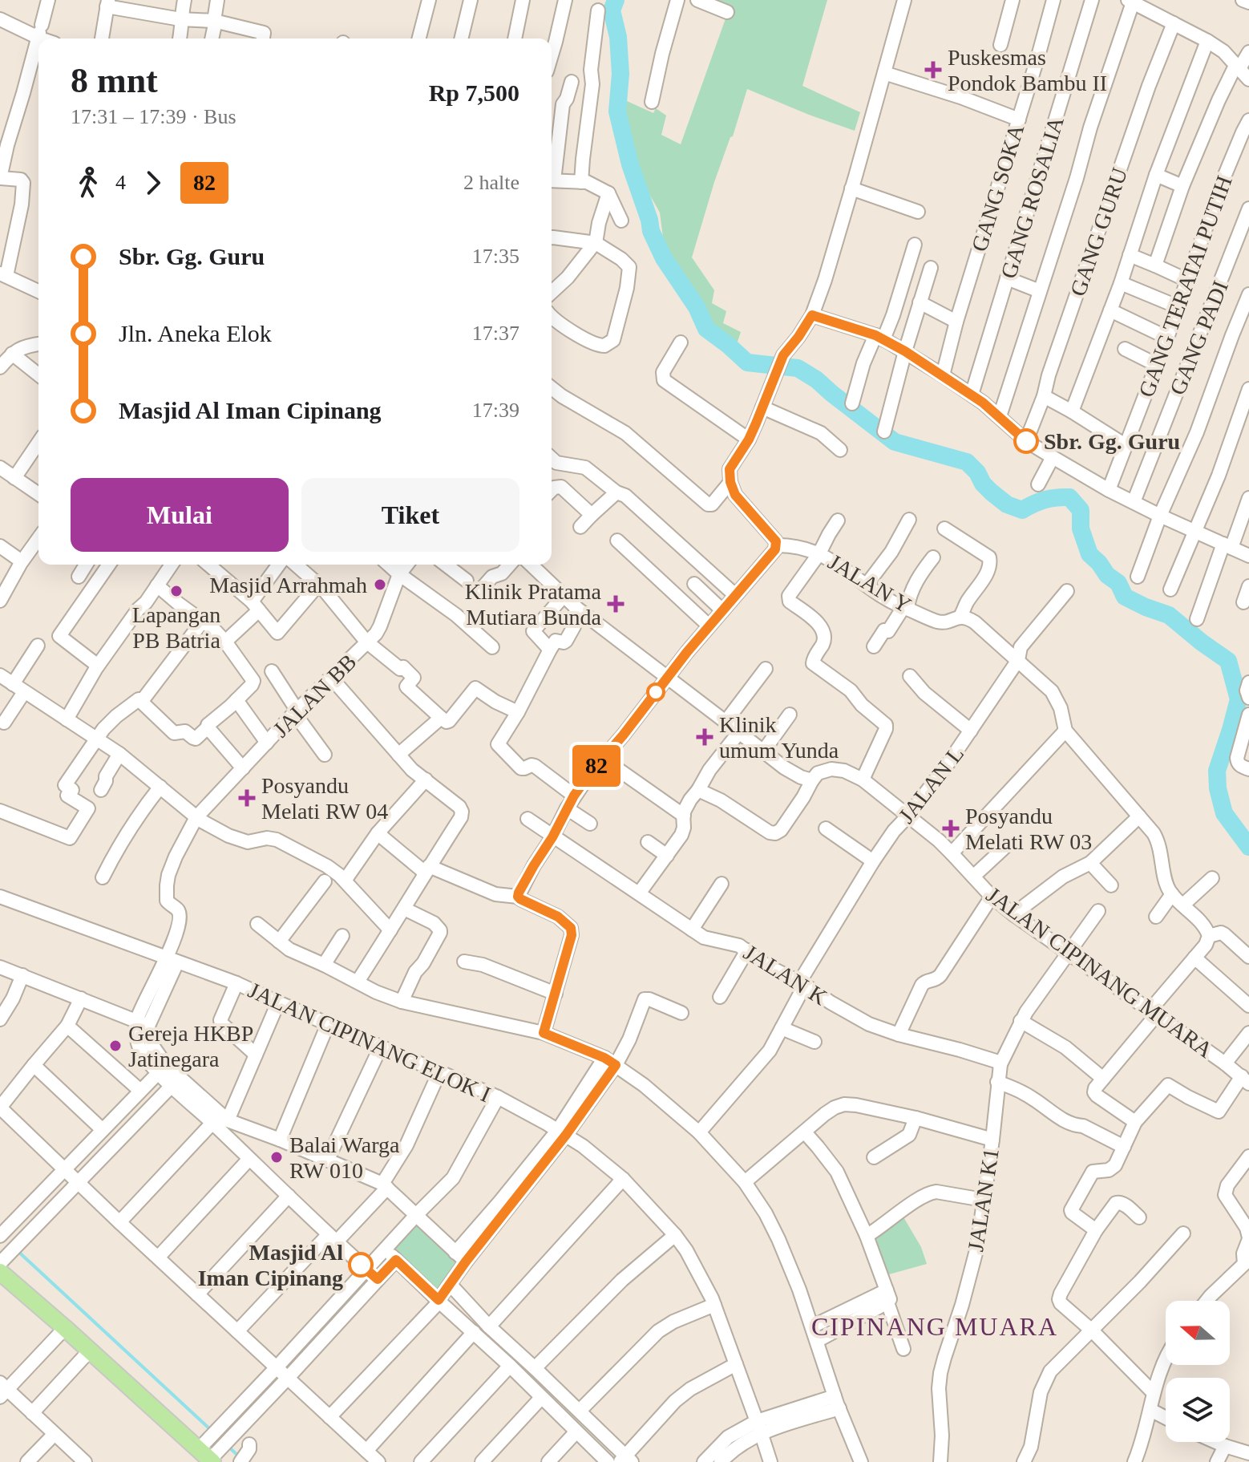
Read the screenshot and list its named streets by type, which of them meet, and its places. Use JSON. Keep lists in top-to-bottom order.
{
  "streets": {
    "street": [
      "GANG SOKA",
      "GANG ROSALIA",
      "GANG GURU",
      "GANG TERATAI PUTIH",
      "GANG PADI",
      "JALAN Y",
      "JALAN BB",
      "JALAN L",
      "JALAN CIPINANG MUARA",
      "JALAN K",
      "JALAN CIPINANG ELOK I",
      "JALAN K1"
    ]
  },
  "crossings": [
    ["JALAN BB", "JALAN CIPINANG ELOK I"],
    ["JALAN L", "JALAN CIPINANG MUARA"],
    ["JALAN L", "JALAN K"],
    ["JALAN CIPINANG MUARA", "JALAN K1"],
    ["JALAN K", "JALAN K1"]
  ],
  "districts": ["CIPINANG MUARA"],
  "places": {
    "health": [
      "Puskesmas Pondok Bambu II",
      "Klinik Pratama Mutiara Bunda",
      "Klinik umum Yunda",
      "Posyandu Melati RW 04",
      "Posyandu Melati RW 03"
    ],
    "other": [
      "Sbr. Gg. Guru",
      "Masjid Arrahmah",
      "Lapangan PB Batria",
      "Gereja HKBP Jatinegara",
      "Balai Warga RW 010",
      "Masjid Al Iman Cipinang"
    ]
  },
  "lines": ["bus line 82"],
  "north": "left",
  "page": {
    "on_map": "82",
    "heading": ["8 mnt", "17:31 – 17:39 · Bus", "Rp 7,500"],
    "legs": ["4", "82", "2 halte"],
    "list": [
      {
        "name": "Sbr. Gg. Guru",
        "value": "17:35"
      },
      {
        "name": "Jln. Aneka Elok",
        "value": "17:37"
      },
      {
        "name": "Masjid Al Iman Cipinang",
        "value": "17:39"
      }
    ],
    "buttons": ["Mulai", "Tiket"]
  }
}
